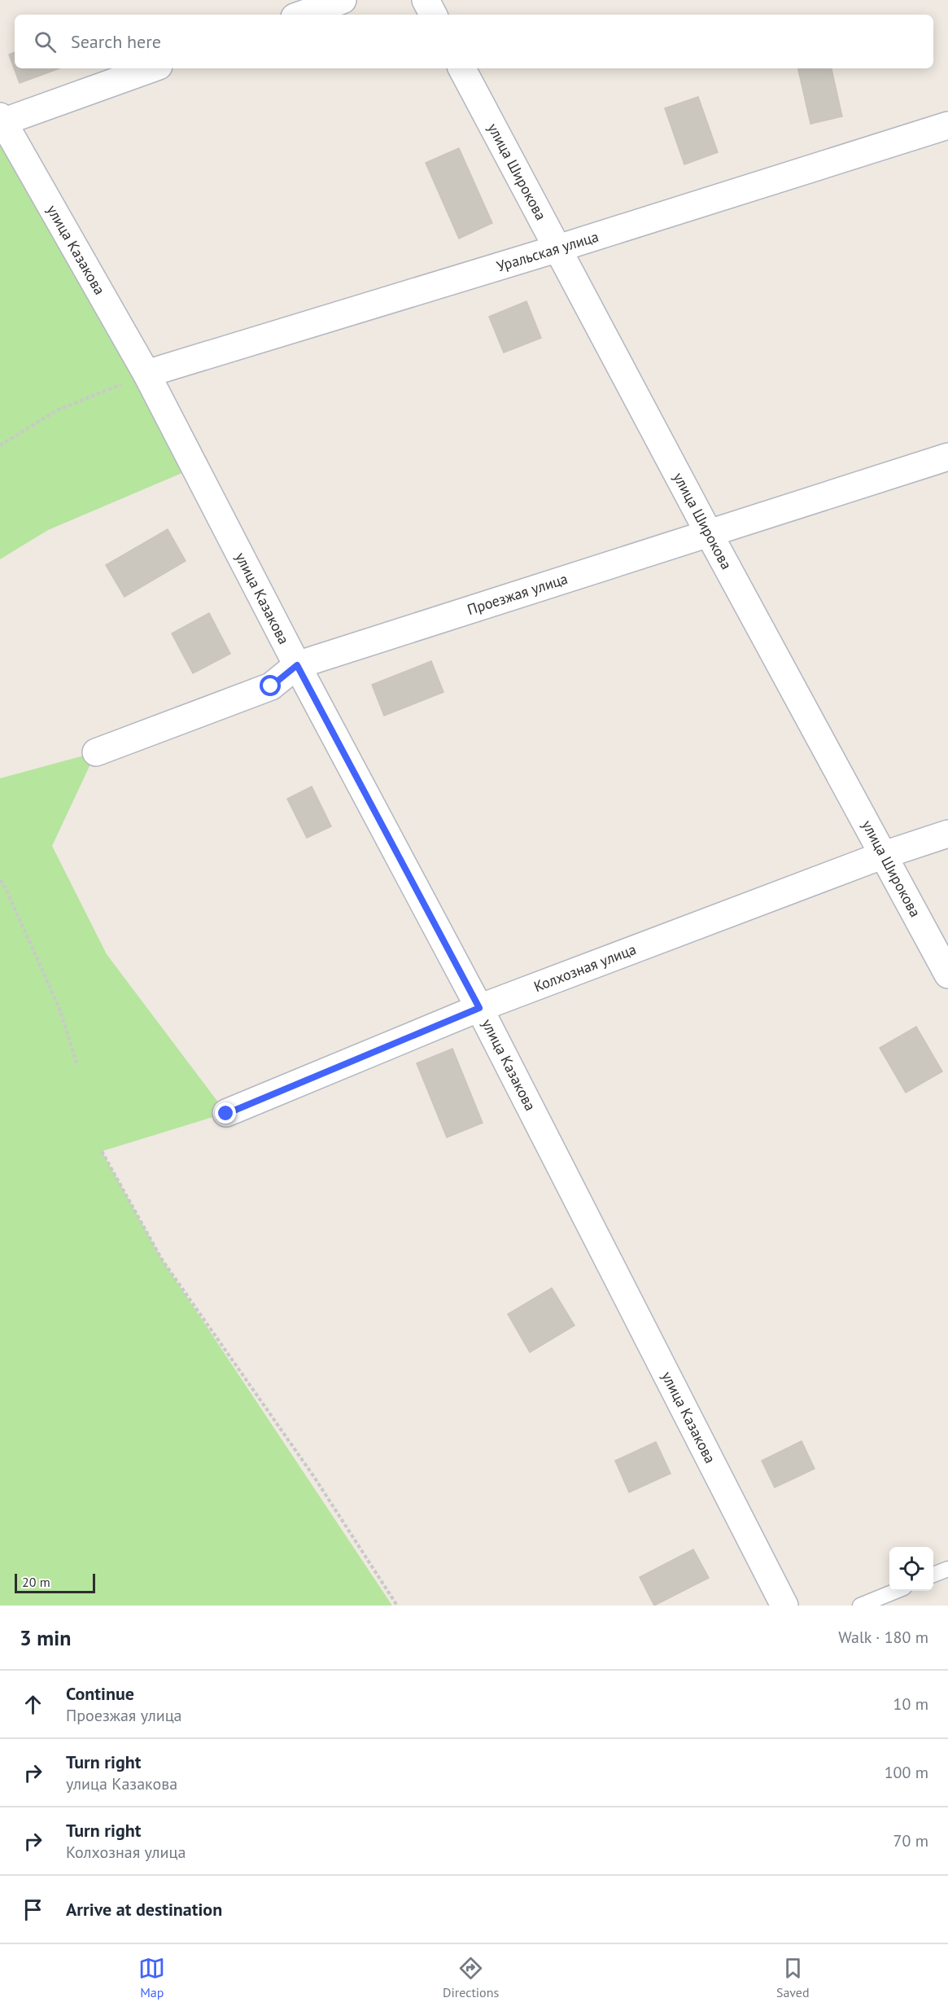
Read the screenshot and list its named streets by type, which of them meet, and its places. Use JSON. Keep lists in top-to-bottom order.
{
  "streets": {
    "street": [
      "улица Широкова",
      "улица Казакова",
      "Уральская улица",
      "Проезжая улица",
      "Колхозная улица"
    ]
  },
  "crossings": [
    ["улица Широкова", "Уральская улица"],
    ["улица Широкова", "Проезжая улица"],
    ["улица Широкова", "Колхозная улица"],
    ["улица Казакова", "Уральская улица"],
    ["улица Казакова", "Проезжая улица"],
    ["улица Казакова", "Колхозная улица"]
  ],
  "scale_bar": "20 m",
  "page": {
    "search": "Search here",
    "scale": "20 m",
    "heading": ["3 min", "Walk · 180 m"],
    "list": [
      ["Continue", "Проезжая улица", "10 m"],
      ["Turn right", "улица Казакова", "100 m"],
      ["Turn right", "Колхозная улица", "70 m"],
      "Arrive at destination"
    ],
    "nav": ["Map", "Directions", "Saved"]
  }
}
